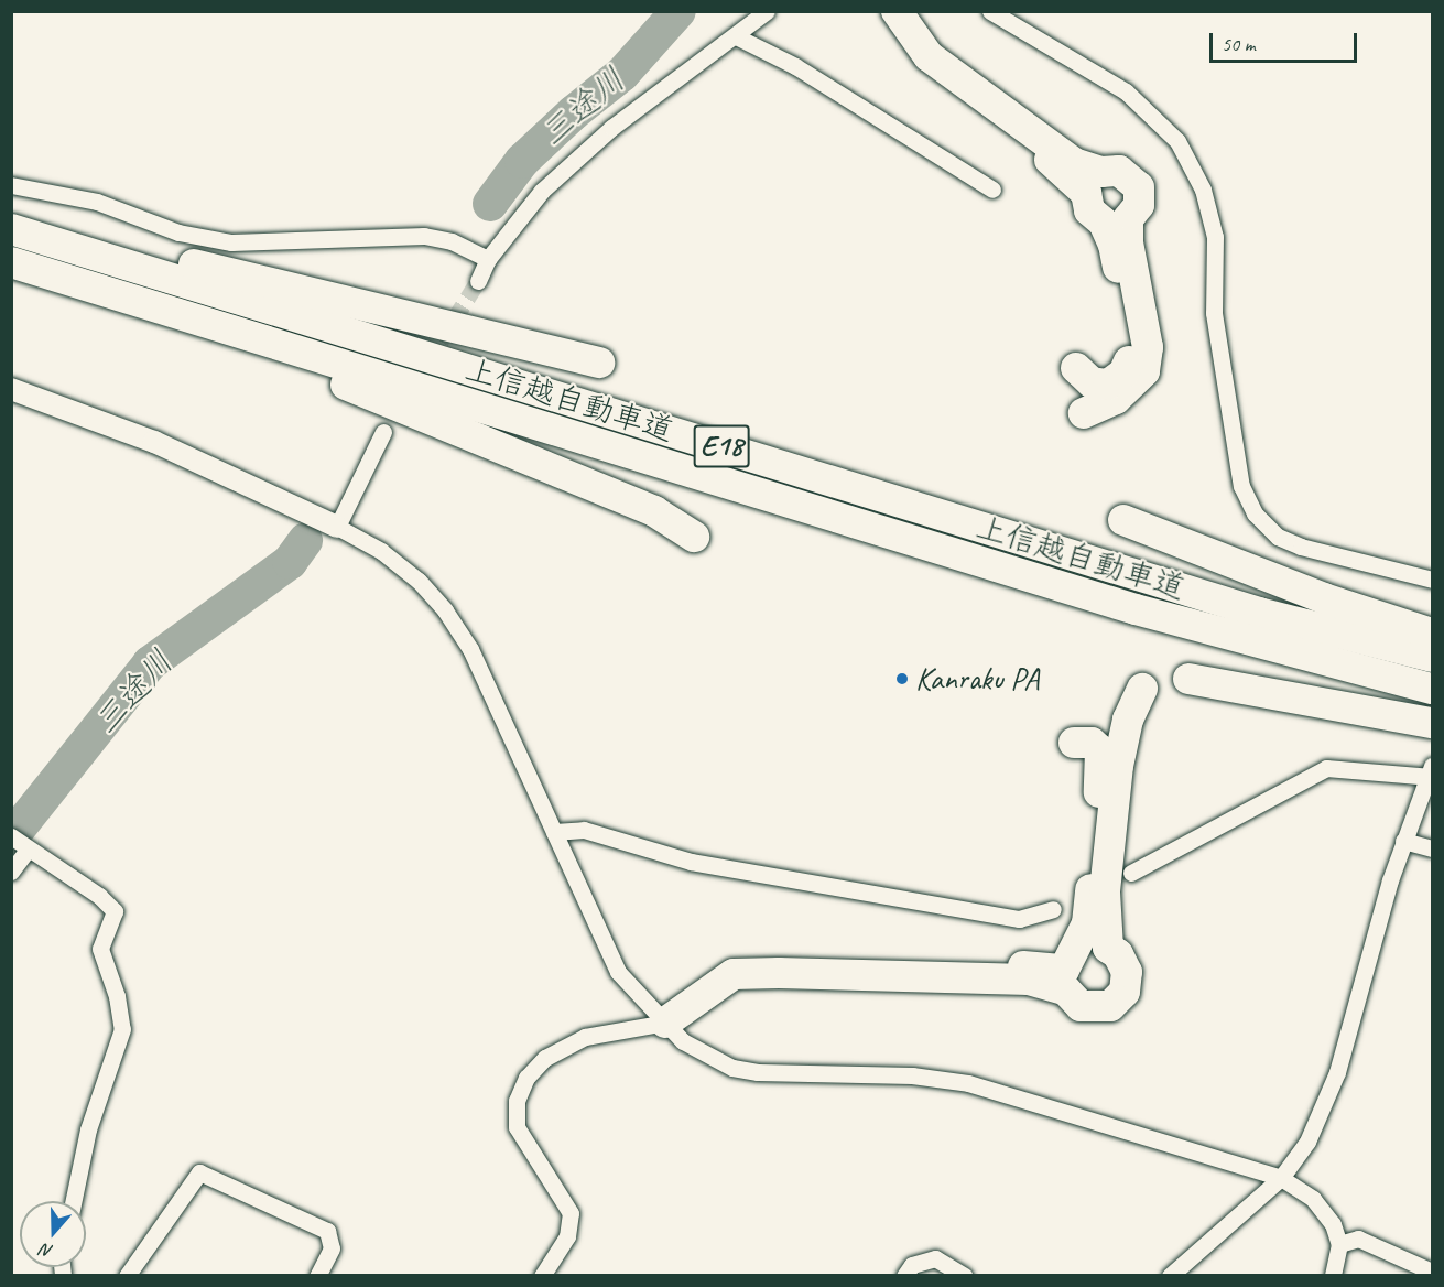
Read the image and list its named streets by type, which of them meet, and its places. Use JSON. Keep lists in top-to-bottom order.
{
  "streets": {
    "highway": ["上信越自動車道", "E18"]
  },
  "water": ["三途川"],
  "places": ["Kanraku PA"],
  "scale_bar": "50 m",
  "north": "bottom"
}
